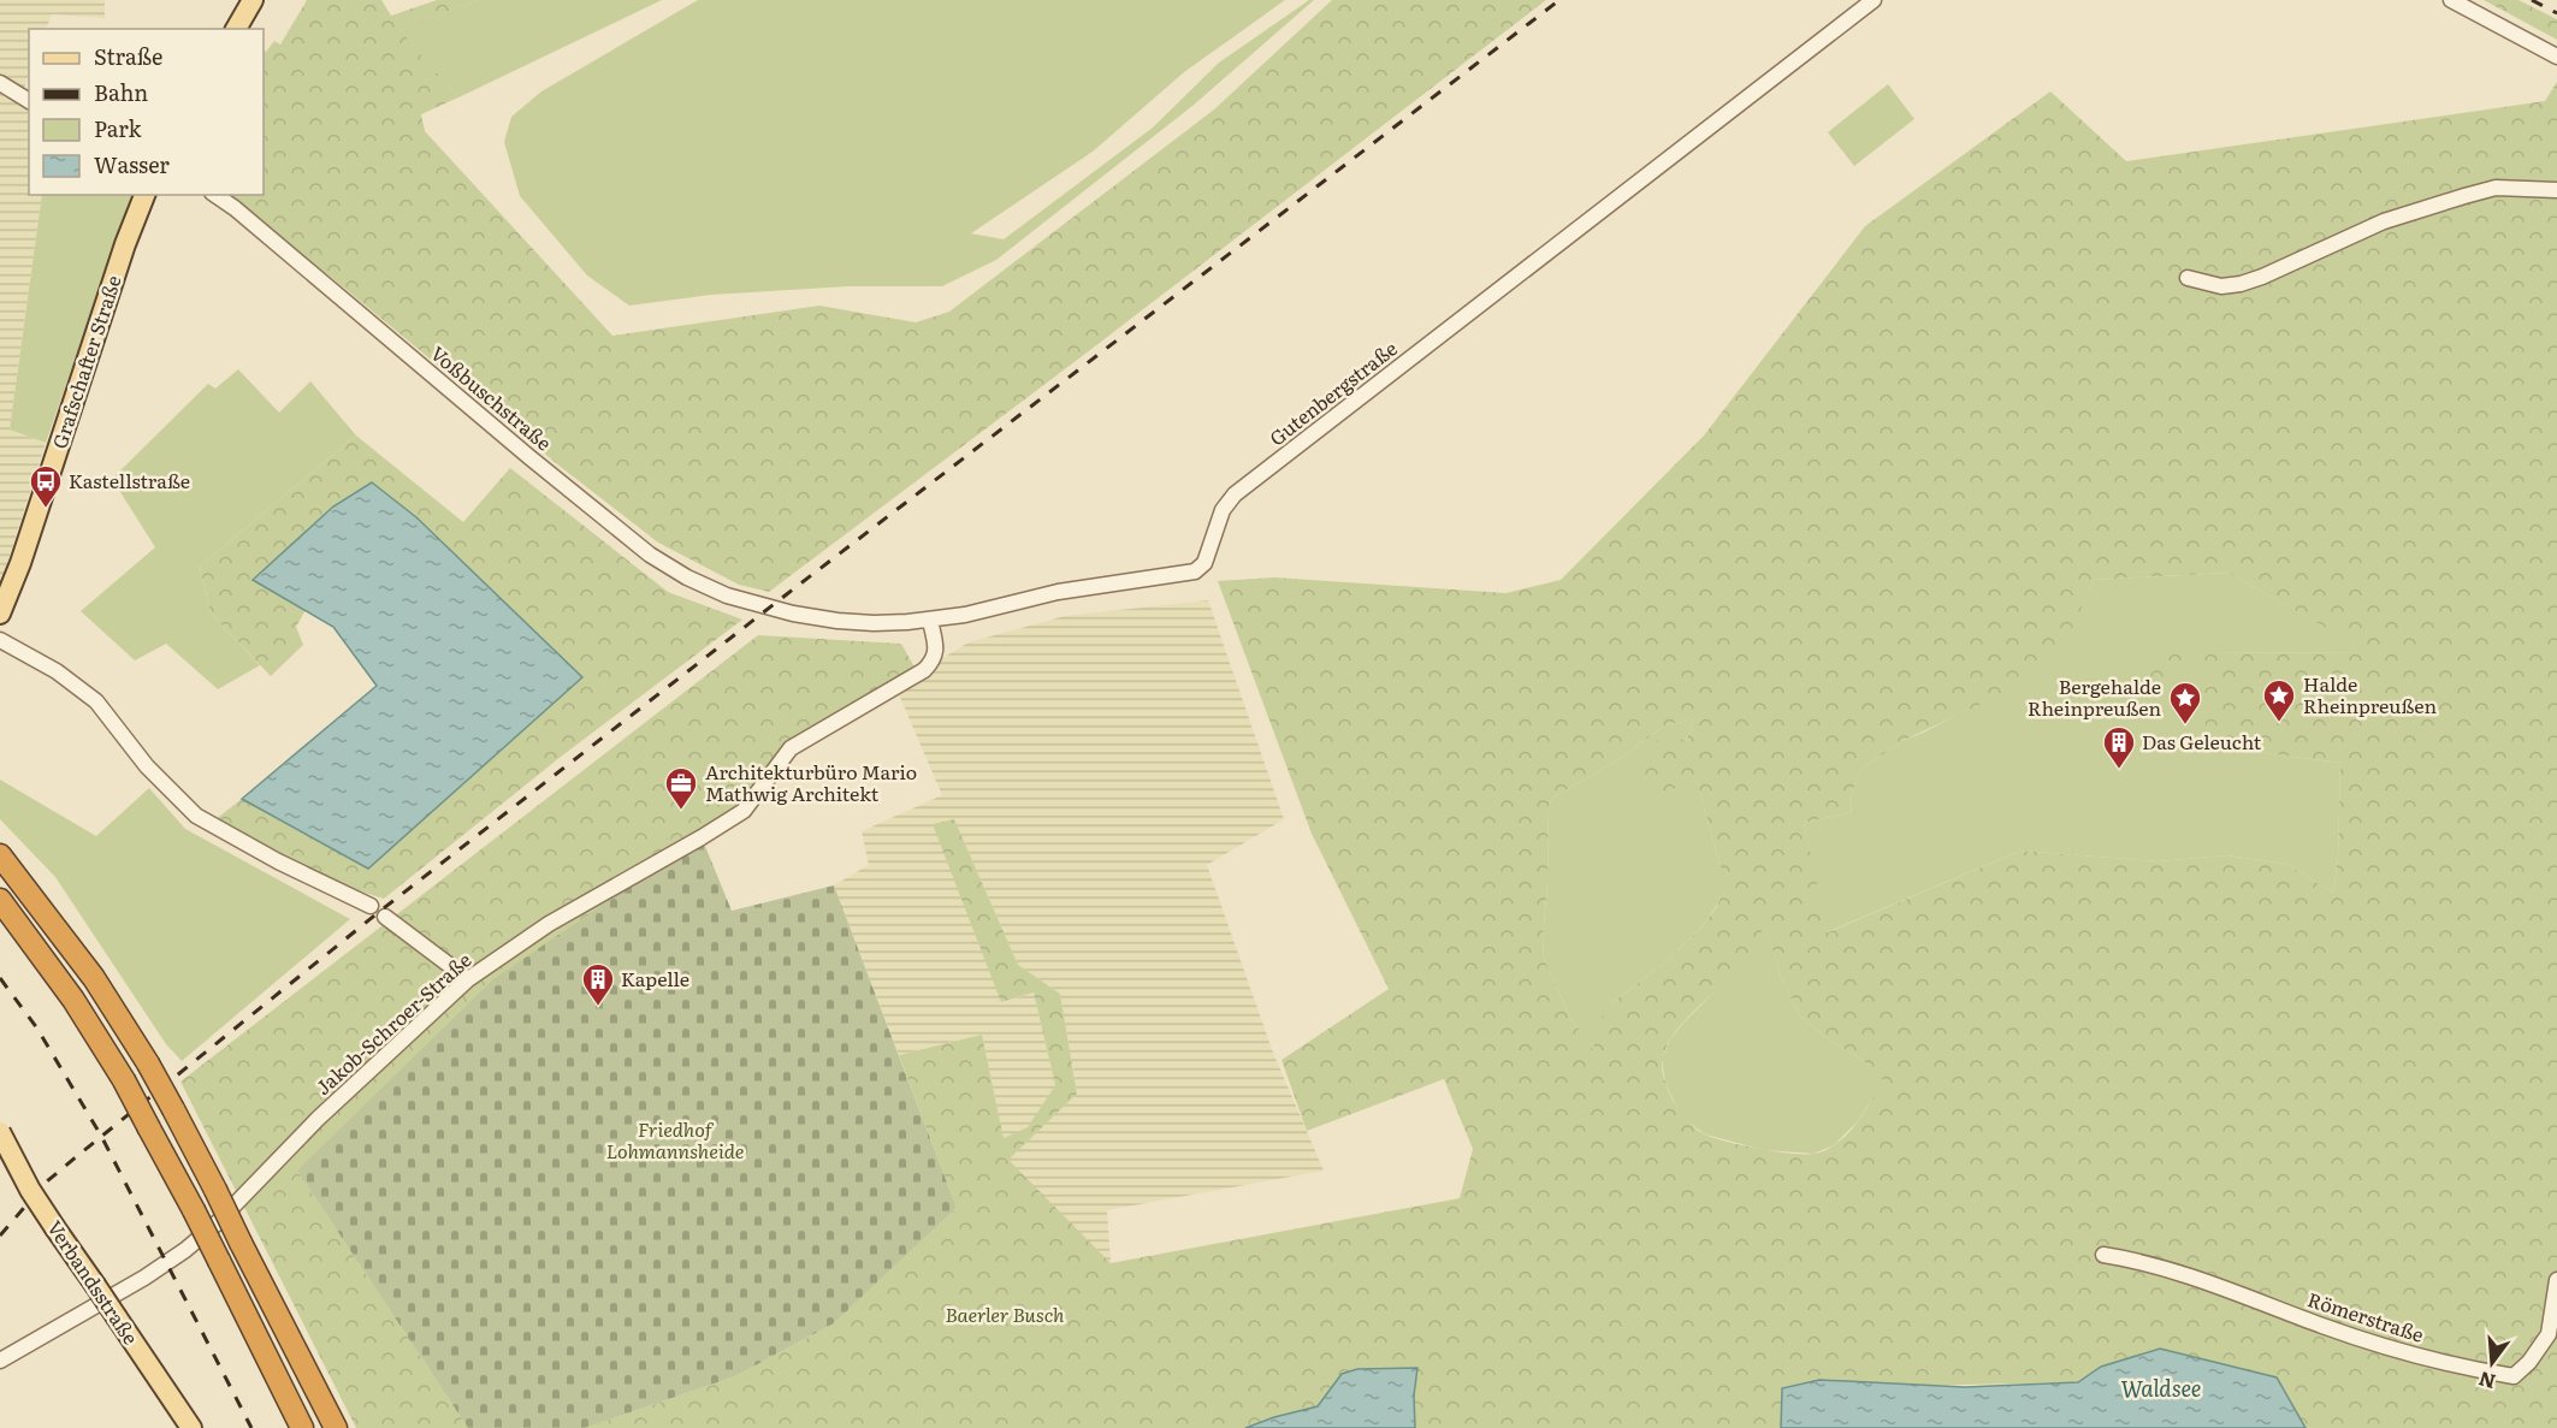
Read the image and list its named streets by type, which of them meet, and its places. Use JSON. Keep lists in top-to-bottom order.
{
  "streets": {
    "main road": ["Grafschafter Straße", "Verbandsstraße"],
    "street": [
      "Gutenbergstraße",
      "Voßbuschstraße",
      "Jakob-Schroer-Straße",
      "Römerstraße"
    ]
  },
  "crossings": [
    ["Gutenbergstraße", "Voßbuschstraße"],
    ["Gutenbergstraße", "Jakob-Schroer-Straße"]
  ],
  "water": ["Waldsee"],
  "parks": ["Friedhof Lohmannsheide", "Baerler Busch"],
  "places": {
    "bus stop": ["Kastellstraße"],
    "place": ["Halde Rheinpreußen", "Bergehalde Rheinpreußen"],
    "building": ["Das Geleucht", "Kapelle"],
    "office": ["Architekturbüro Mario Mathwig Architekt"]
  },
  "legend": [
    "Straße",
    "Bahn",
    "Park",
    "Wasser"
  ],
  "north": "bottom"
}
